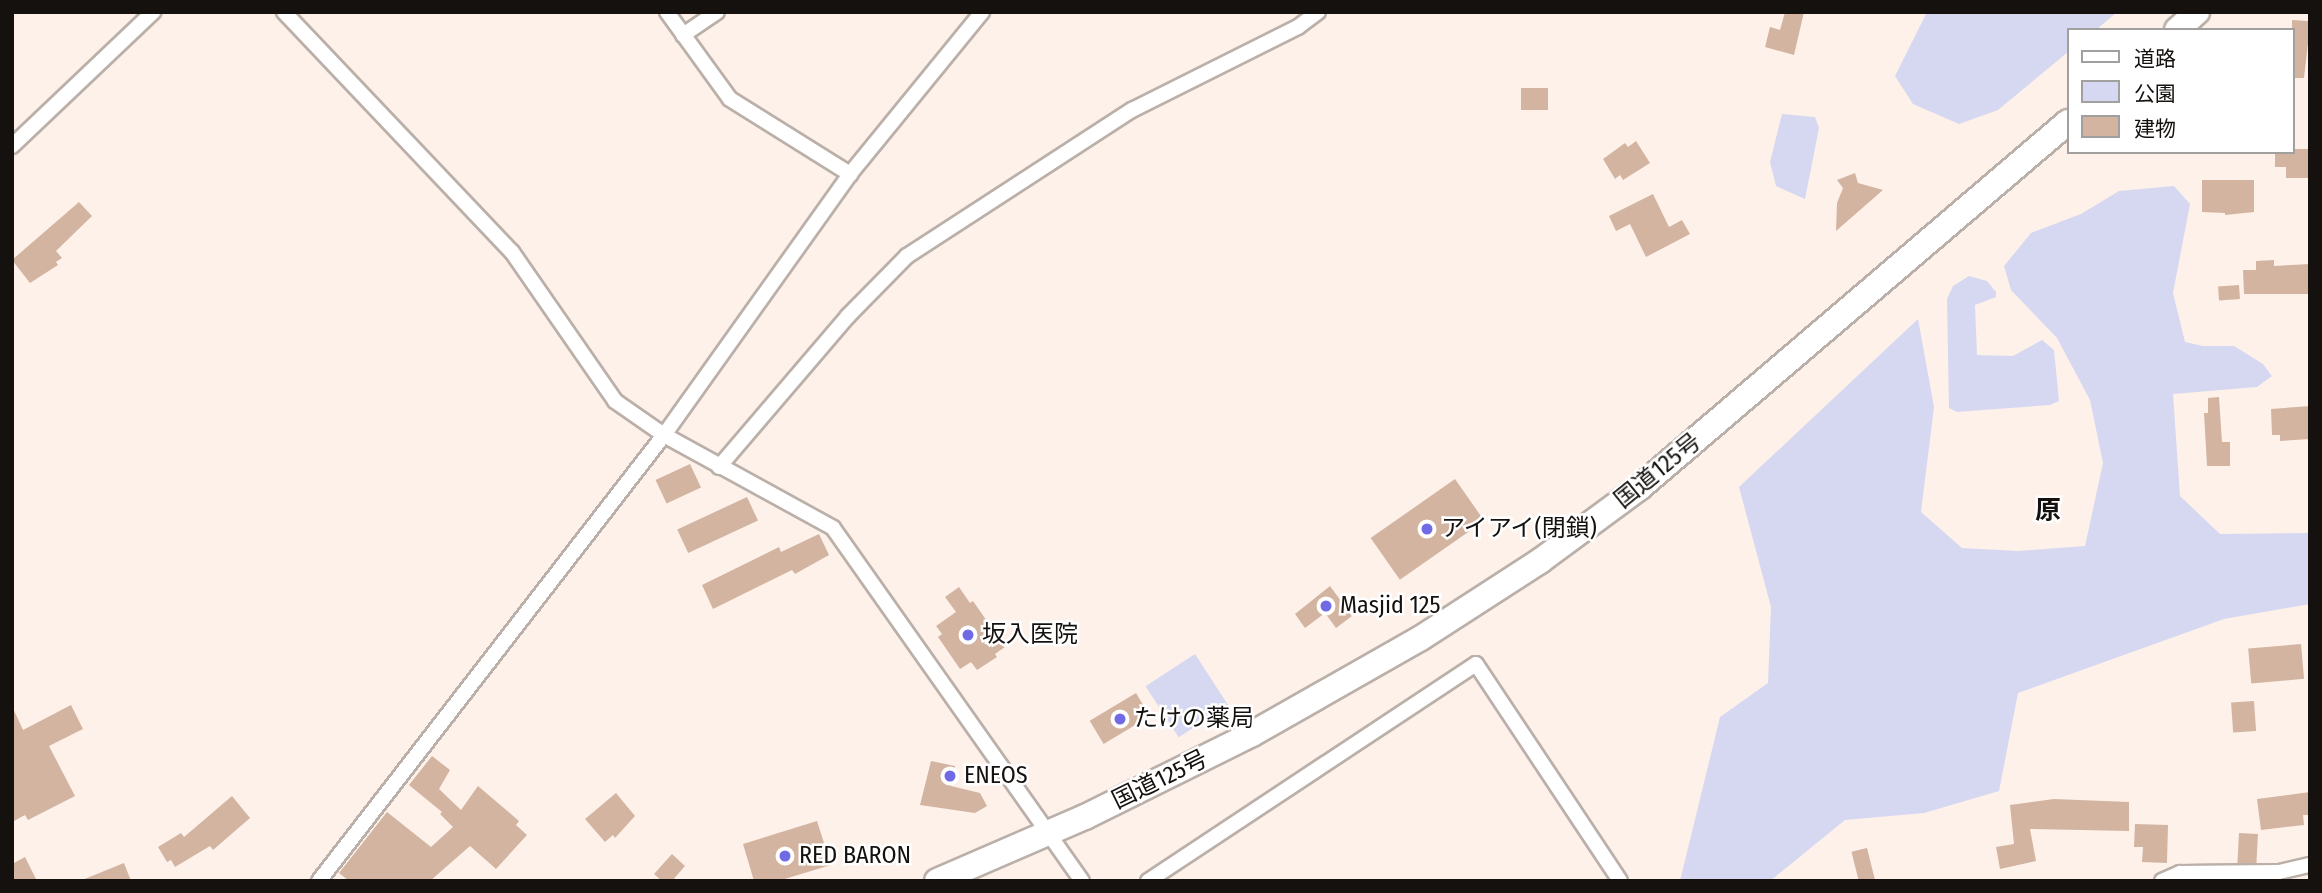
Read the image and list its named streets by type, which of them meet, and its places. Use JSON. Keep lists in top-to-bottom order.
{
  "streets": {
    "highway": ["国道125号"]
  },
  "districts": ["原"],
  "places": [
    "アイアイ(閉鎖)",
    "Masjid 125",
    "坂入医院",
    "たけの薬局",
    "ENEOS",
    "RED BARON"
  ],
  "legend": ["道路", "公園", "建物"]
}
